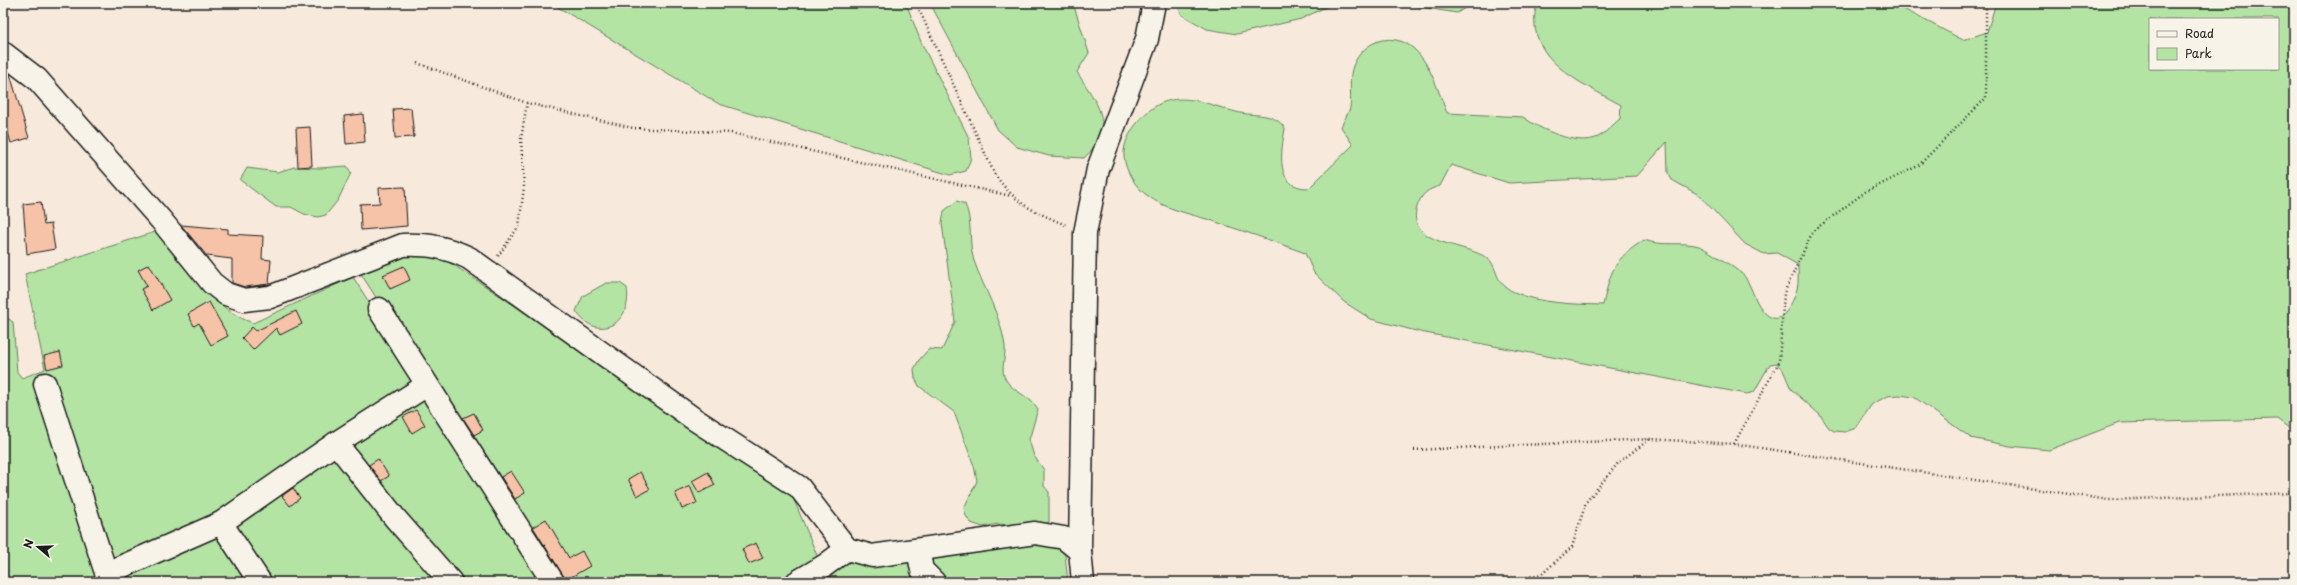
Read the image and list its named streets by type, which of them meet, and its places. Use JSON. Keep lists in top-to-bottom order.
{
  "legend": ["Road", "Park"],
  "north": "left"
}
